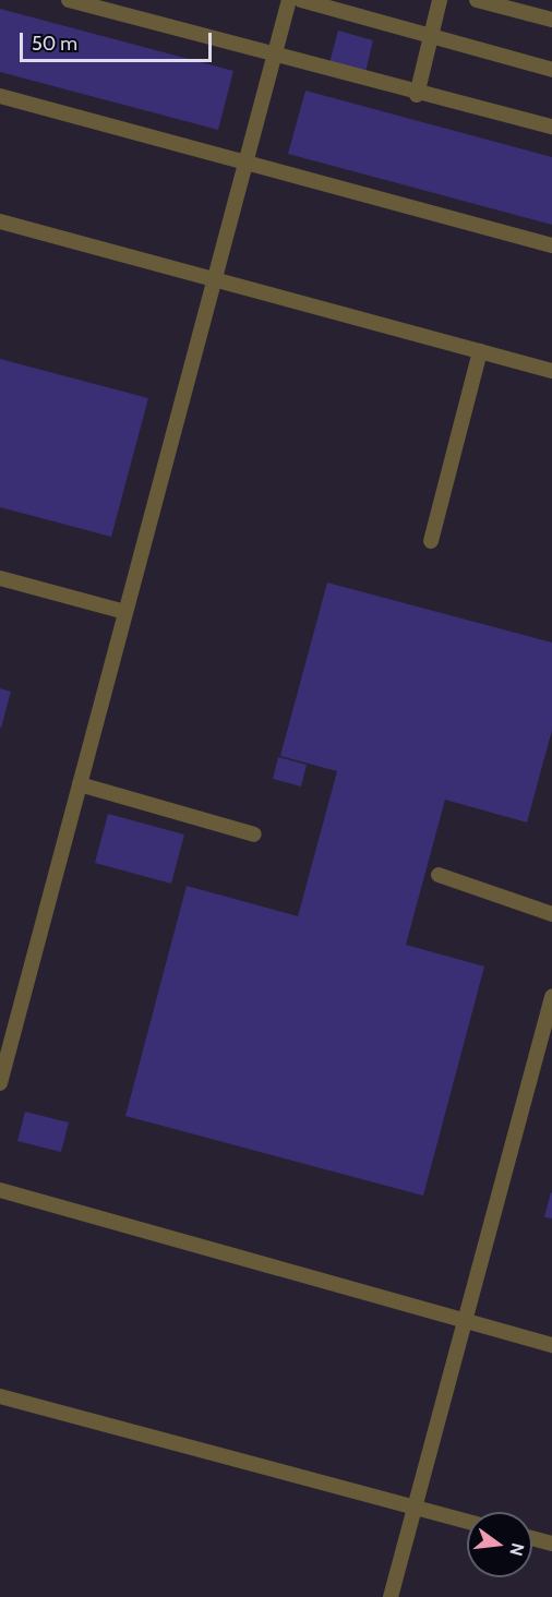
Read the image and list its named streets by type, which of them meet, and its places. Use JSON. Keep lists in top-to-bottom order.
{
  "scale_bar": "50 m",
  "north": "right"
}
